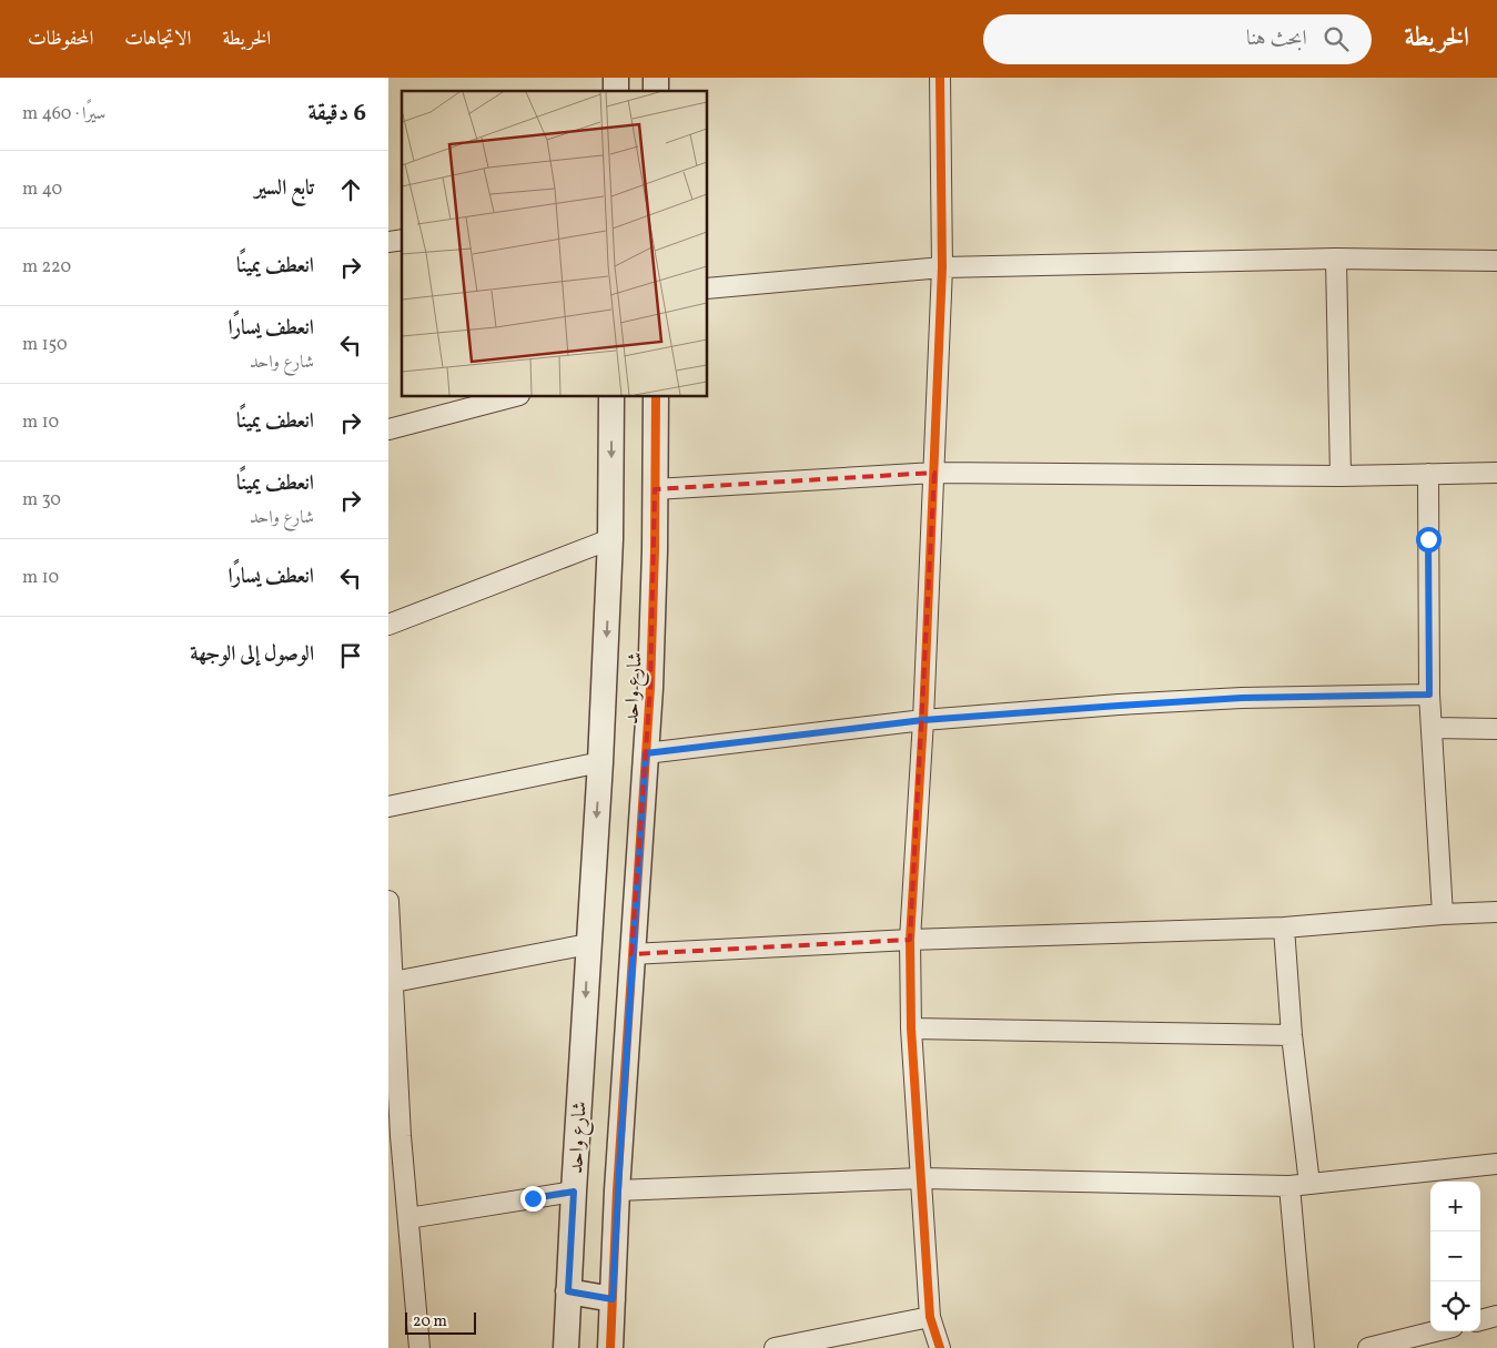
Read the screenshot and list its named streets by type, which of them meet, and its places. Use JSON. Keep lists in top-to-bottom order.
{
  "streets": {
    "street": ["شارع واحد"]
  },
  "scale_bar": "20 m",
  "page": {
    "header": "الخريطة",
    "search": "ابحث هنا",
    "nav": ["الخريطة", "الاتجاهات", "المحفوظات"],
    "heading": ["6 دقيقة", "سيرًا · 460 m"],
    "list": [
      ["تابع السير", "40 m"],
      ["انعطف يمينًا", "220 m"],
      ["انعطف يسارًا", "شارع واحد", "150 m"],
      ["انعطف يمينًا", "10 m"],
      ["انعطف يمينًا", "شارع واحد", "30 m"],
      ["انعطف يسارًا", "10 m"],
      "الوصول إلى الوجهة"
    ],
    "map_buttons": ["+", "−"],
    "scale": "20 m"
  }
}
